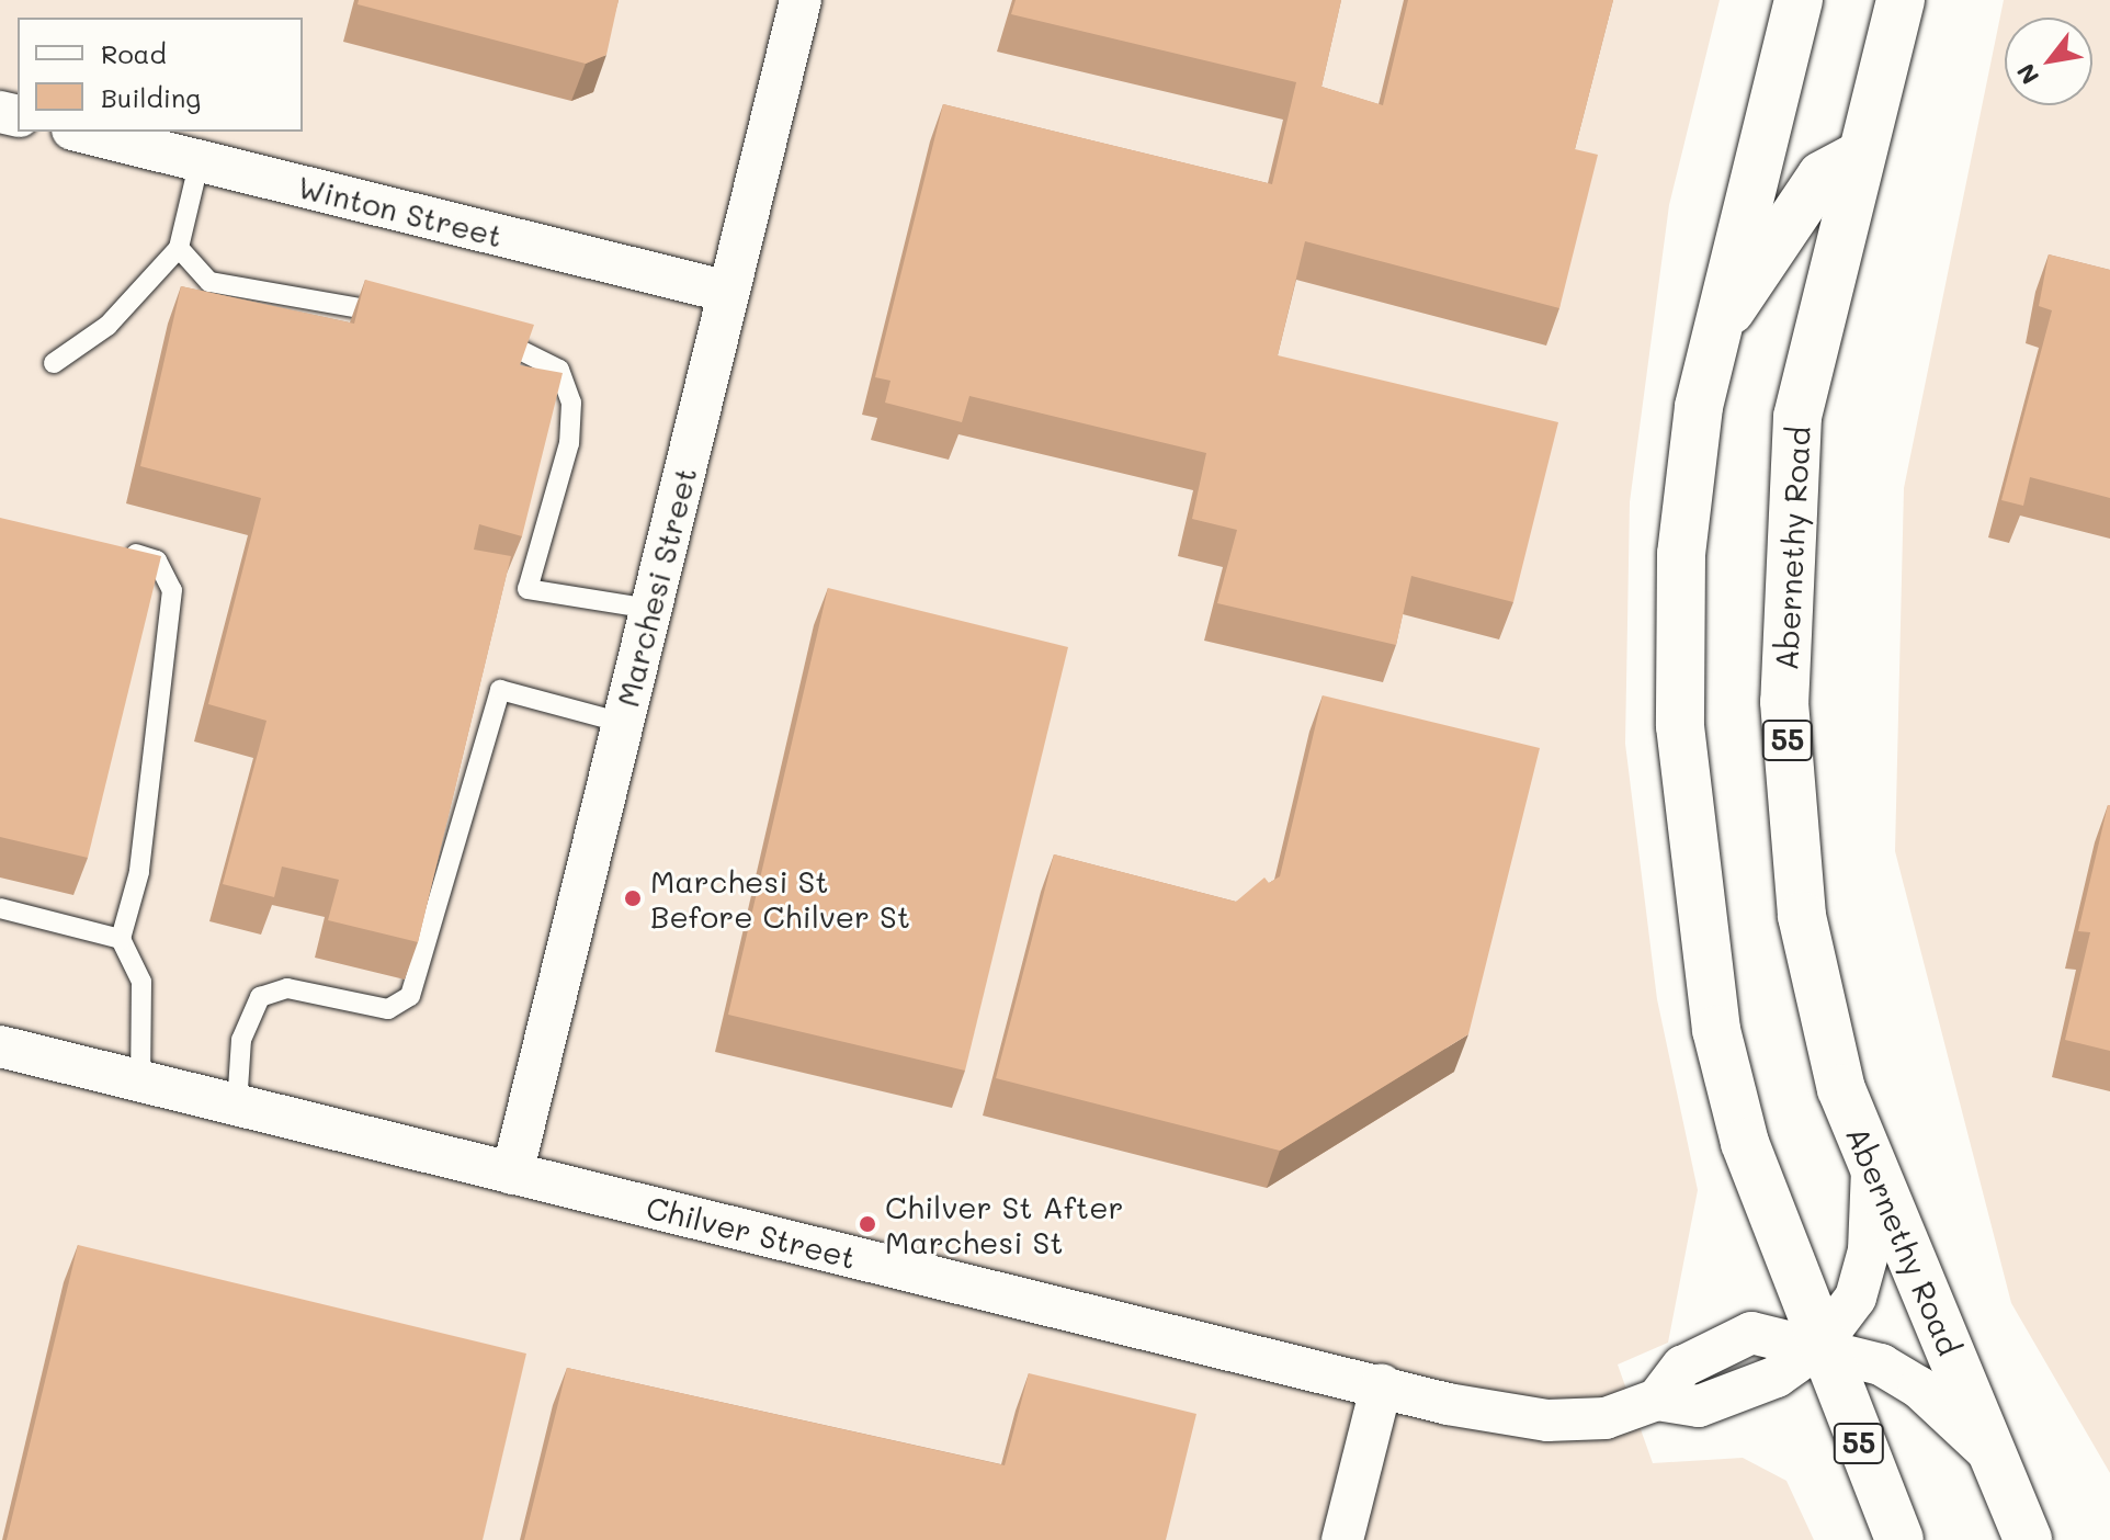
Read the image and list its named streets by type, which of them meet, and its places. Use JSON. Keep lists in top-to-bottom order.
{
  "streets": {
    "main road": ["Abernethy Road", "55"],
    "street": ["Winton Street", "Marchesi Street", "Chilver Street"]
  },
  "crossings": [
    ["Winton Street", "Marchesi Street"],
    ["Abernethy Road", "Chilver Street"],
    ["Marchesi Street", "Chilver Street"],
    ["55", "Chilver Street"]
  ],
  "places": ["Marchesi St Before Chilver St", "Chilver St After Marchesi St"],
  "legend": ["Road", "Building"],
  "north": "bottom left"
}
